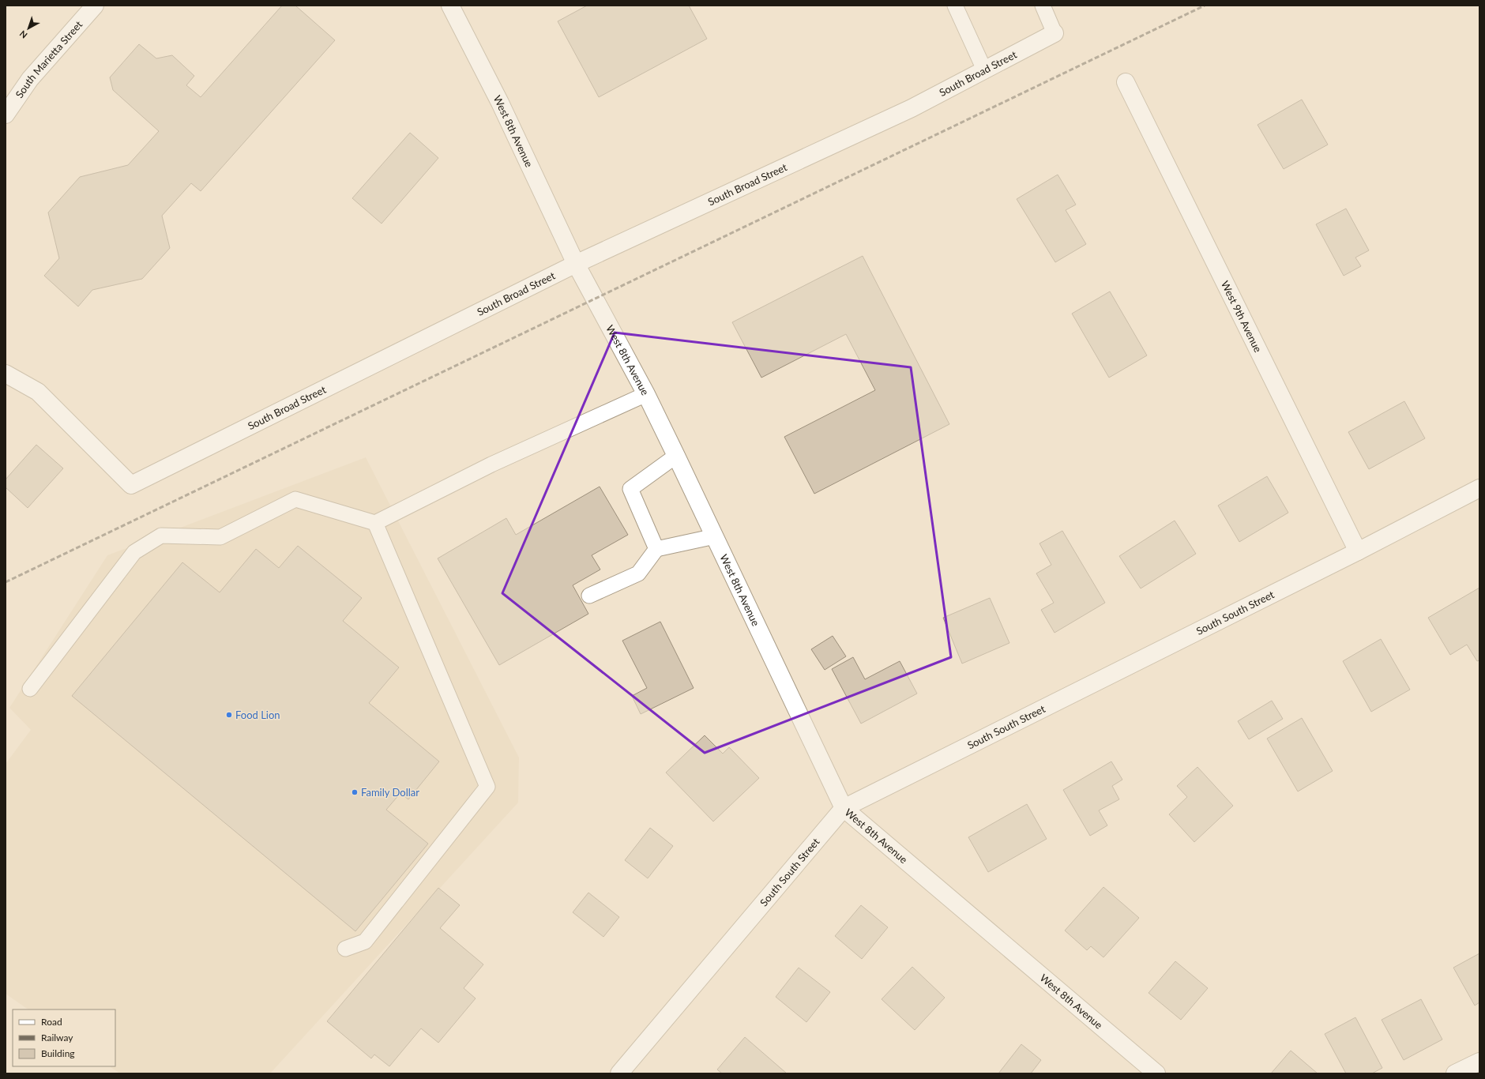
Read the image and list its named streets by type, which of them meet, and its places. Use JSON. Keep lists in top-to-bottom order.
{
  "streets": {
    "street": [
      "South Marietta Street",
      "South Broad Street",
      "West 8th Avenue",
      "West 9th Avenue",
      "South South Street"
    ]
  },
  "crossings": [
    ["South Broad Street", "West 8th Avenue"],
    ["West 8th Avenue", "South South Street"],
    ["West 9th Avenue", "South South Street"]
  ],
  "places": ["Food Lion", "Family Dollar"],
  "legend": ["Road", "Railway", "Building"],
  "north": "bottom left"
}
